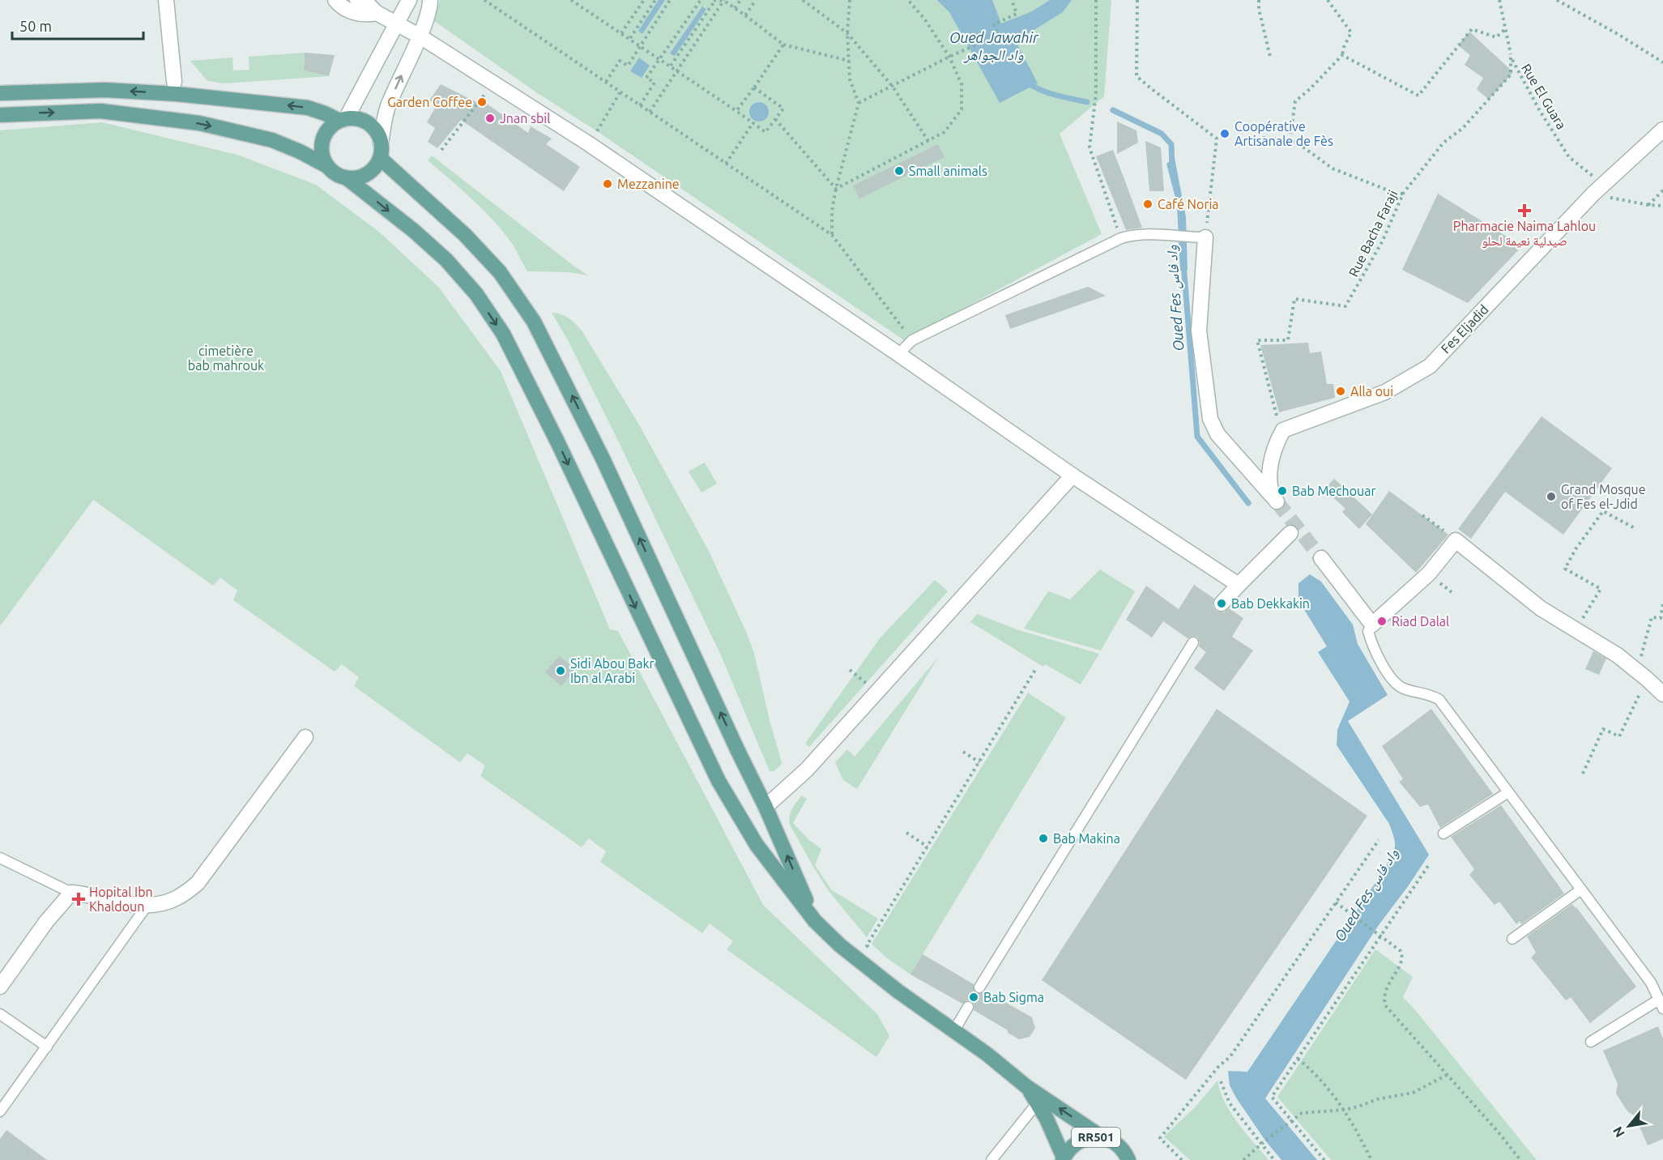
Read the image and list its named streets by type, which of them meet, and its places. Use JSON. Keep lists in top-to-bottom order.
{
  "streets": {
    "main road": ["RR501"],
    "street": ["Fes Eljadid"],
    "path": ["Rue El Guara", "Rue Bacha Faraji"]
  },
  "crossings": [
    ["Rue El Guara", "Rue Bacha Faraji"],
    ["Rue El Guara", "Fes Eljadid"],
    ["Rue Bacha Faraji", "Fes Eljadid"]
  ],
  "water": ["Oued Jawahir واد الجواهر", "Oued Fes واد فاس"],
  "parks": ["cimetière bab mahrouk"],
  "places": {
    "other": [
      "Garden Coffee",
      "Jnan sbil",
      "Coopérative Artisanale de Fès",
      "Small animals",
      "Mezzanine",
      "Café Noria",
      "Alla oui",
      "Bab Mechouar",
      "Grand Mosque of Fes el-Jdid",
      "Bab Dekkakin",
      "Riad Dalal",
      "Sidi Abou Bakr Ibn al Arabi",
      "Bab Makina",
      "Bab Sigma"
    ],
    "health": ["Pharmacie Naima Lahlou صيدلية نعيمة لحلو", "Hopital Ibn Khaldoun"]
  },
  "scale_bar": "50 m",
  "north": "bottom left"
}
